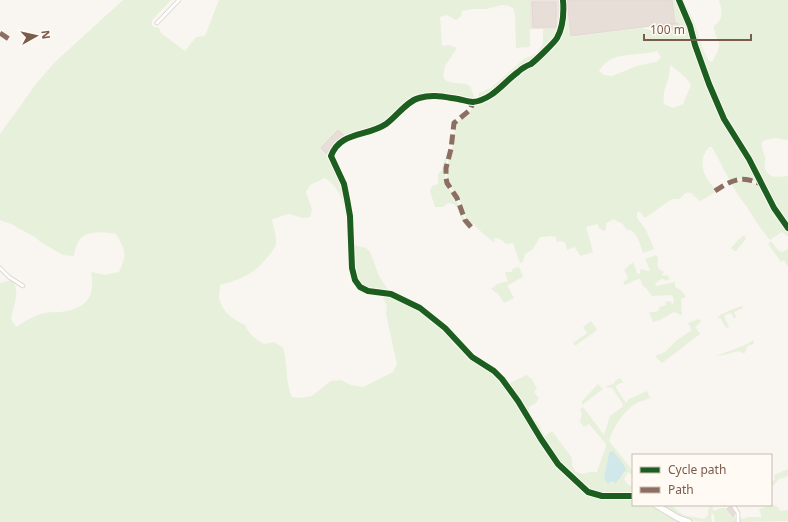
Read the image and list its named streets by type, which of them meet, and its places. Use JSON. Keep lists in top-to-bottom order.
{
  "legend": ["Cycle path", "Path"],
  "scale_bar": "100 m",
  "north": "right"
}
